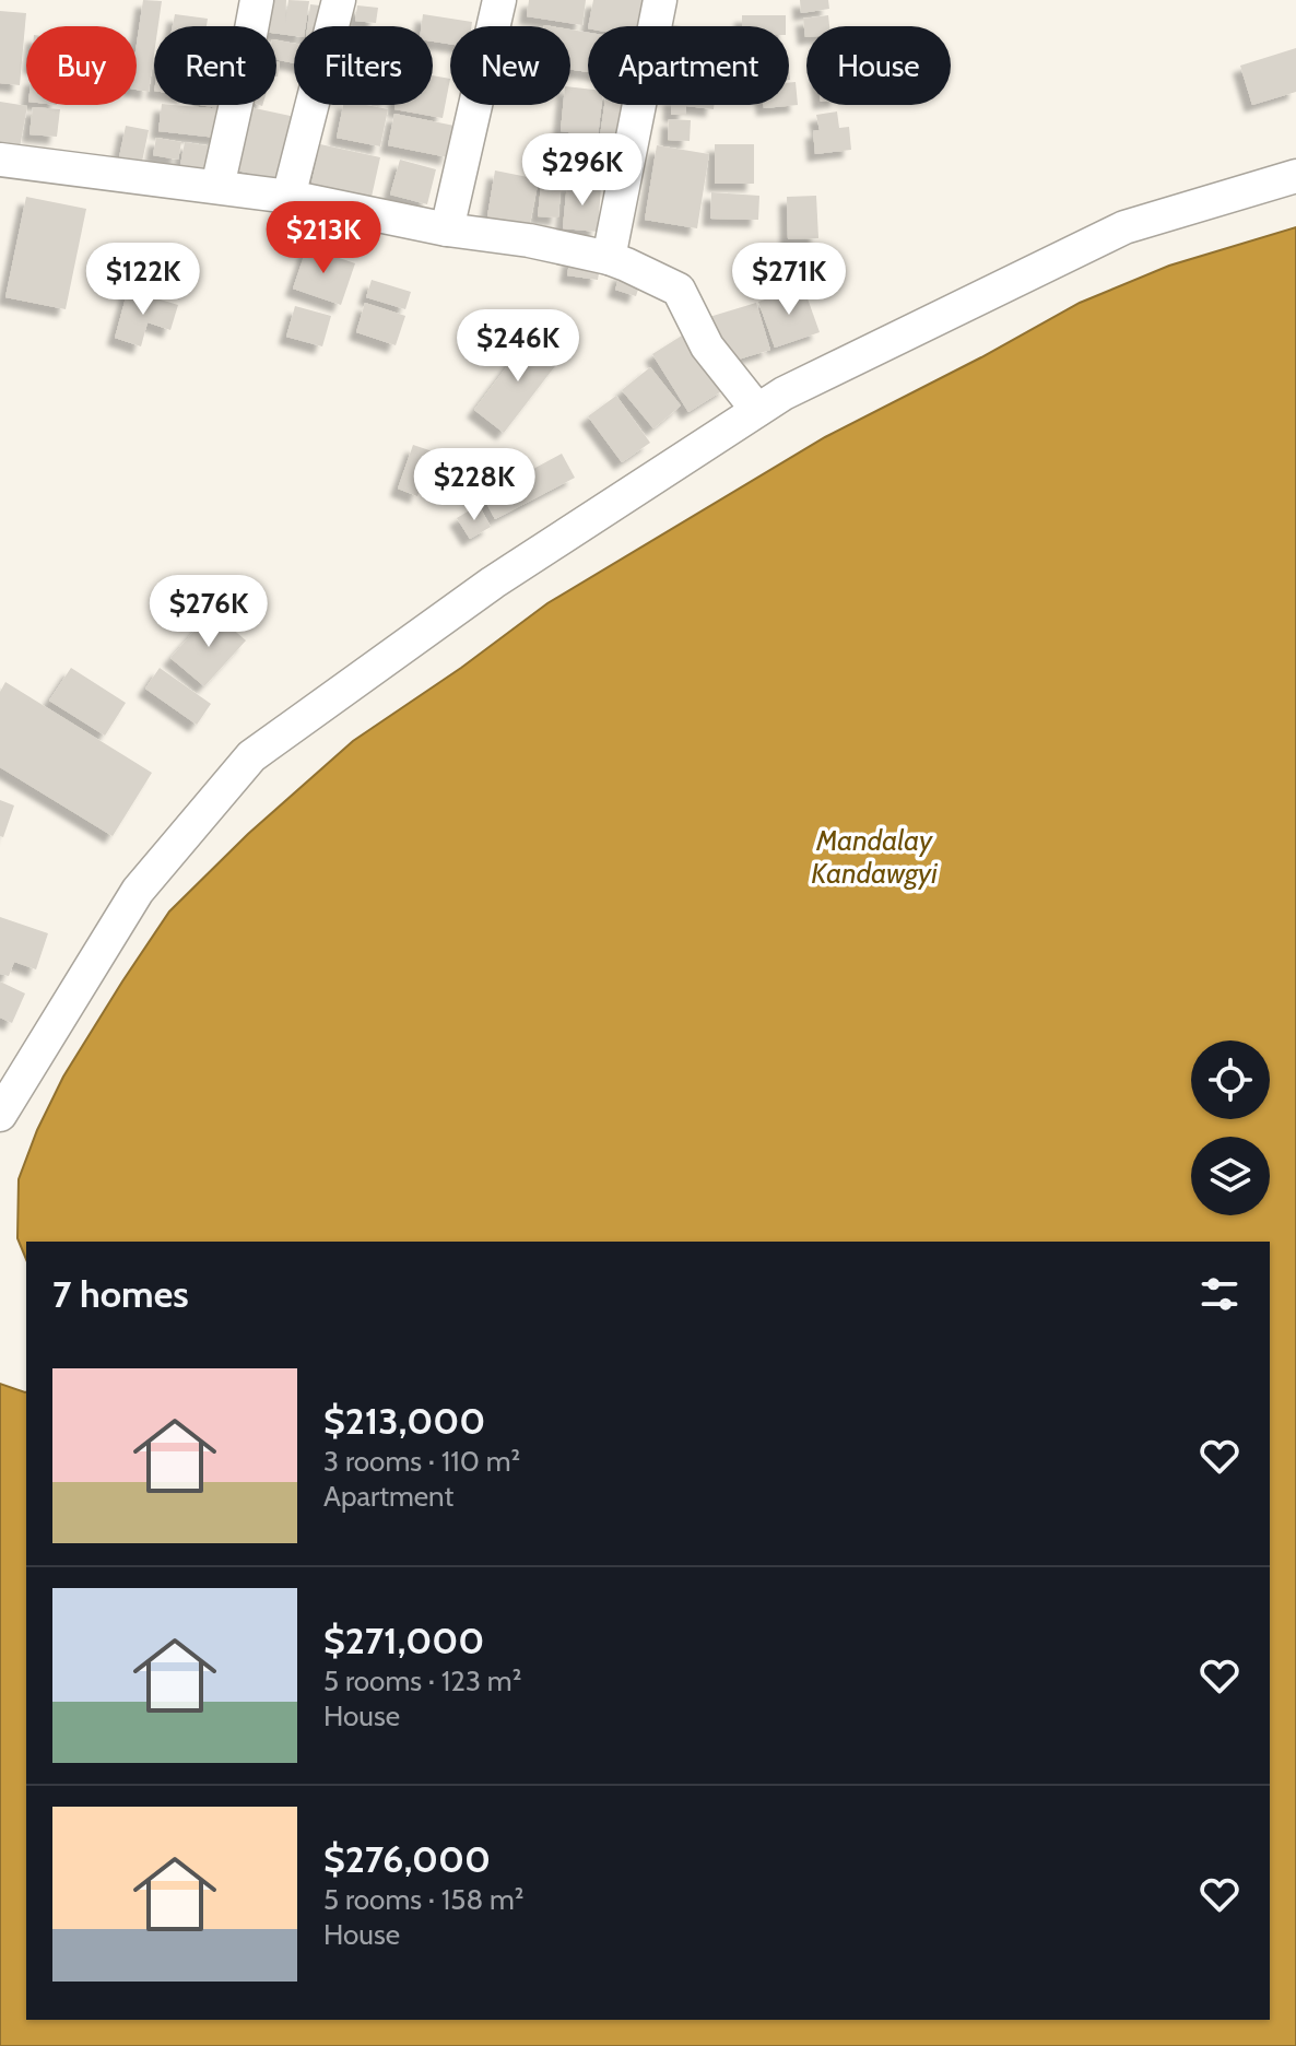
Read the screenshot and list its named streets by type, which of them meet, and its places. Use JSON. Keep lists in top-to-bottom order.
{
  "water": ["Mandalay Kandawgyi"],
  "page": {
    "chip": [
      "Buy",
      "Rent",
      "Filters",
      "New",
      "Apartment",
      "House"
    ],
    "price": [
      "$296K",
      "$213K",
      "$122K",
      "$271K",
      "$246K",
      "$228K",
      "$276K"
    ],
    "heading": "7 homes",
    "list": [
      {
        "name": "$213,000",
        "note": "3 rooms · 110 m² · Apartment"
      },
      {
        "name": "$271,000",
        "note": "5 rooms · 123 m² · House"
      },
      {
        "name": "$276,000",
        "note": "5 rooms · 158 m² · House"
      }
    ]
  }
}
